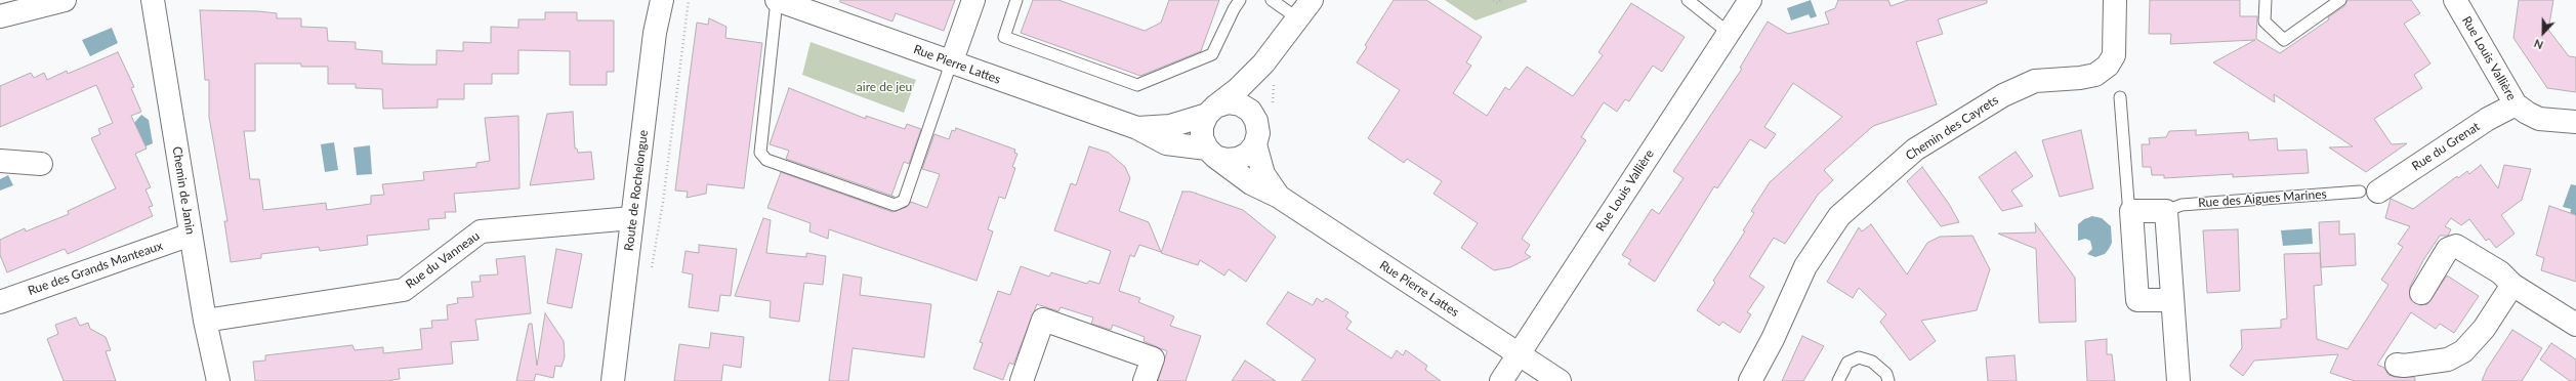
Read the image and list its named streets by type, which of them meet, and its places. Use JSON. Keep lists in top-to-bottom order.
{
  "streets": {
    "street": [
      "Rue Louis Vallière",
      "Rue Pierre Lattes",
      "Chemin des Cayrets",
      "Rue du Grenat",
      "Chemin de Janin",
      "Route de Rochelongue",
      "Rue des Aigues Marines",
      "Rue du Vanneau",
      "Rue des Grands Manteaux"
    ]
  },
  "crossings": [
    ["Rue Louis Vallière", "Rue Pierre Lattes"],
    ["Rue Louis Vallière", "Rue du Grenat"],
    ["Rue du Grenat", "Rue des Aigues Marines"],
    ["Chemin de Janin", "Rue du Vanneau"],
    ["Chemin de Janin", "Rue des Grands Manteaux"],
    ["Route de Rochelongue", "Rue du Vanneau"]
  ],
  "parks": ["aire de jeu"],
  "north": "bottom"
}
